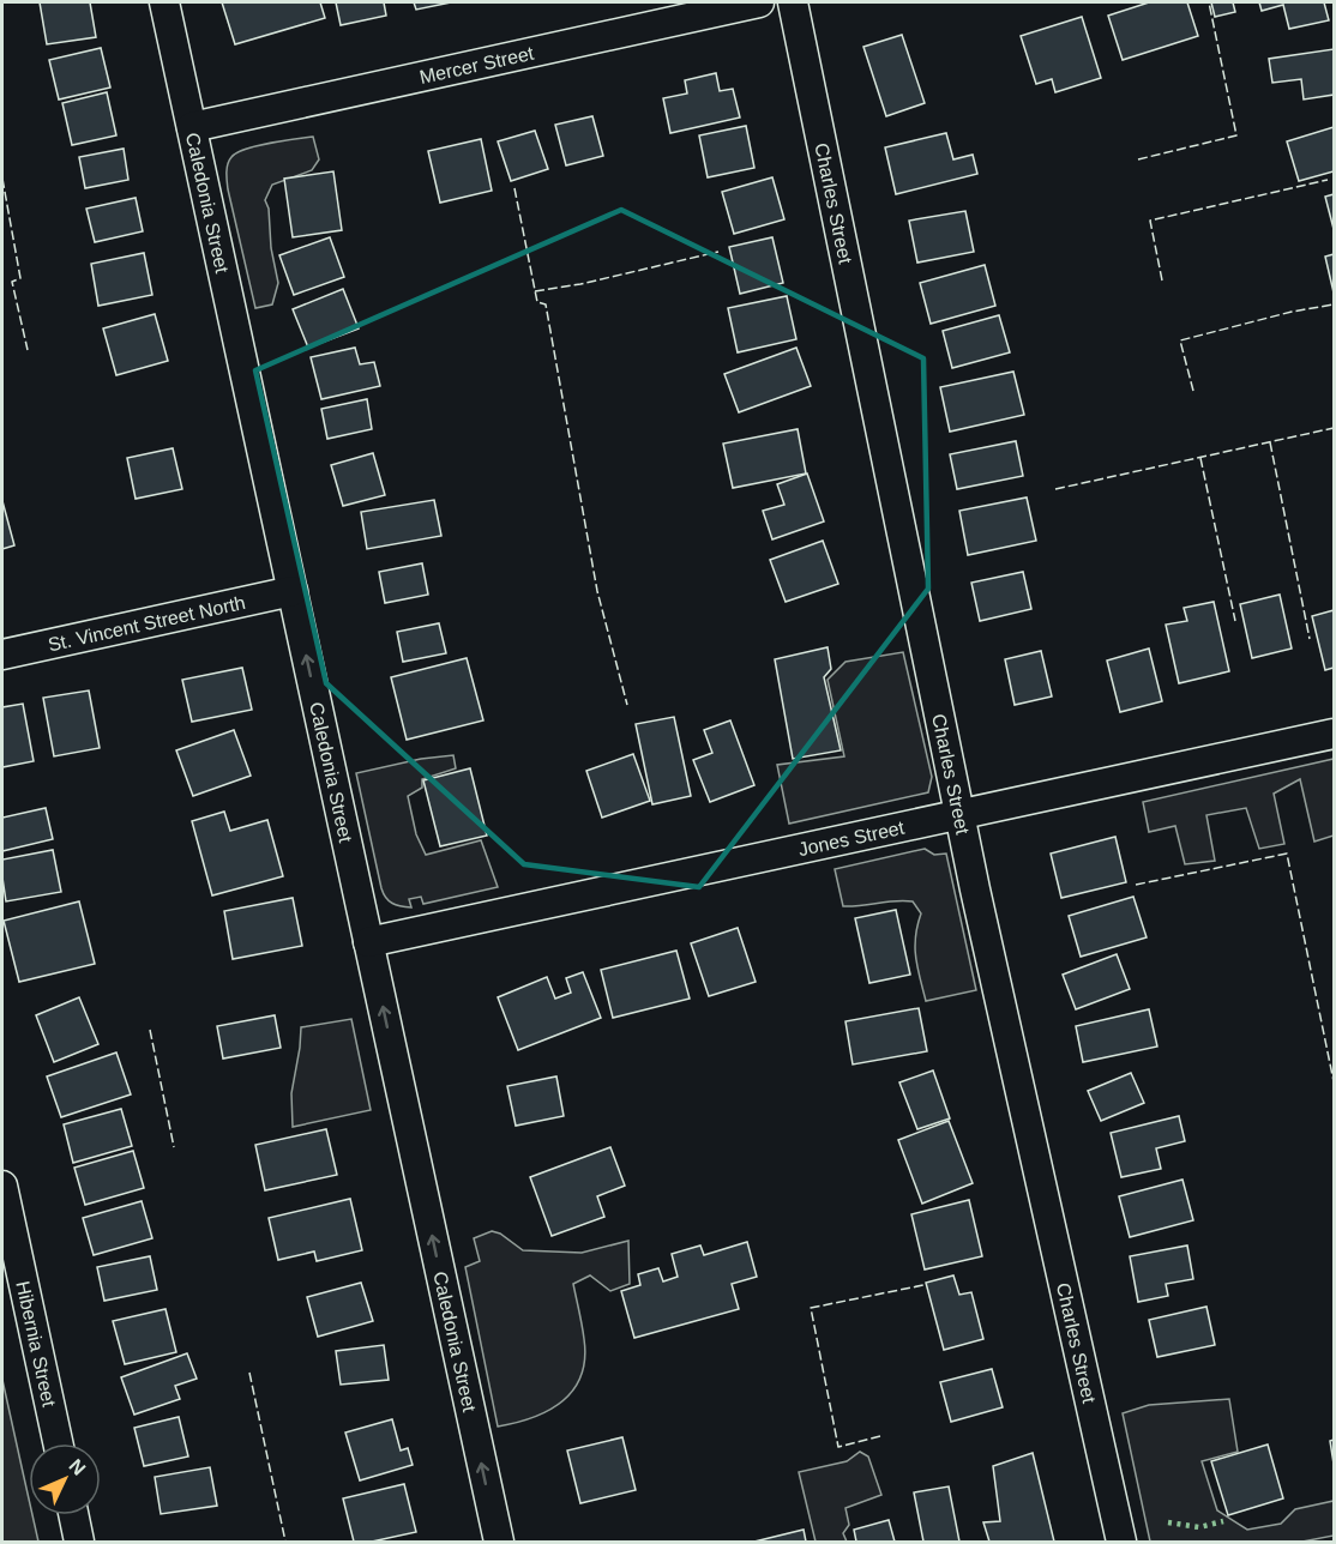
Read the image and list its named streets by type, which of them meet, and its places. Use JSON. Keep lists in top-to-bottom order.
{
  "streets": {
    "street": [
      "Mercer Street",
      "Caledonia Street",
      "Charles Street",
      "St. Vincent Street North",
      "Jones Street",
      "Hibernia Street"
    ]
  },
  "crossings": [
    ["Mercer Street", "Caledonia Street"],
    ["Caledonia Street", "St. Vincent Street North"],
    ["Caledonia Street", "Jones Street"],
    ["Charles Street", "Jones Street"]
  ],
  "one_way": ["Caledonia Street"],
  "north": "top right"
}
